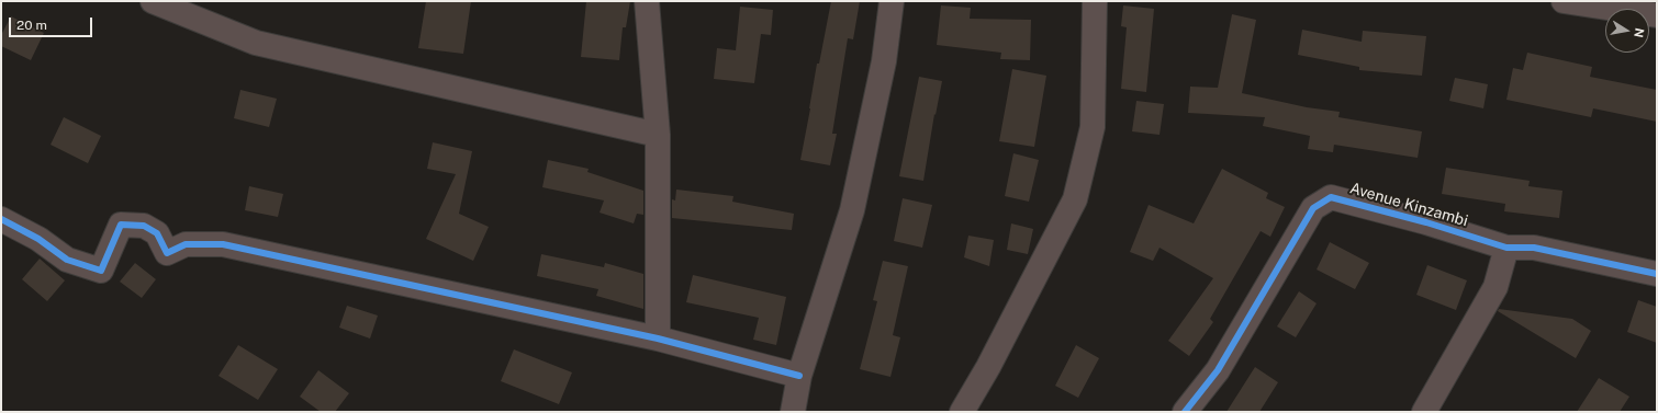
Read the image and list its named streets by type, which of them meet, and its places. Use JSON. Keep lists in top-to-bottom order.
{
  "streets": {
    "street": ["Avenue Kinzambi"]
  },
  "scale_bar": "20 m",
  "north": "right"
}
